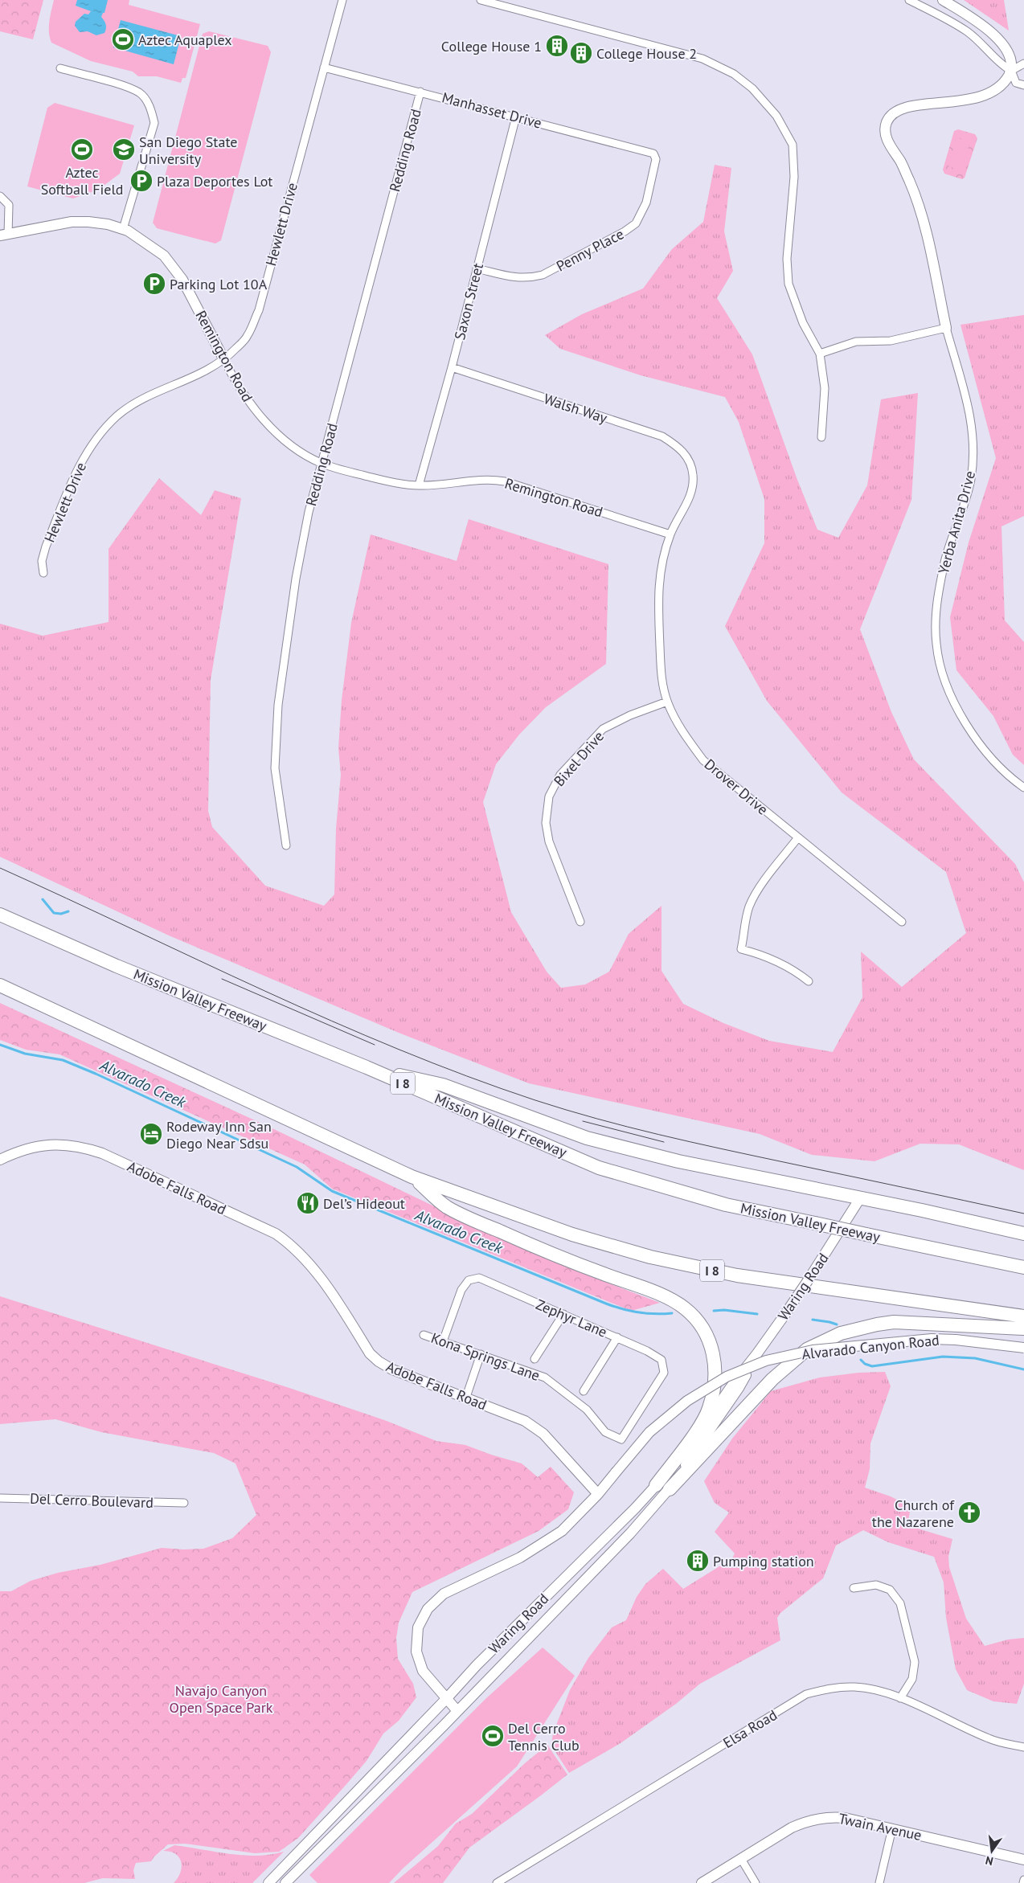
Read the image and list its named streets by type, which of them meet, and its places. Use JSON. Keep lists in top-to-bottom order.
{
  "streets": {
    "highway": ["Mission Valley Freeway", "I 8"],
    "street": [
      "Manhasset Drive",
      "Redding Road",
      "Hewlett Drive",
      "Penny Place",
      "Saxon Street",
      "Remington Road",
      "Walsh Way",
      "Yerba Anita Drive",
      "Bixel Drive",
      "Drover Drive",
      "Adobe Falls Road",
      "Waring Road",
      "Zephyr Lane",
      "Alvarado Canyon Road",
      "Kona Springs Lane",
      "Del Cerro Boulevard",
      "Elsa Road",
      "Twain Avenue"
    ]
  },
  "crossings": [
    ["Manhasset Drive", "Redding Road"],
    ["Manhasset Drive", "Hewlett Drive"],
    ["Manhasset Drive", "Penny Place"],
    ["Manhasset Drive", "Saxon Street"],
    ["Redding Road", "Remington Road"],
    ["Hewlett Drive", "Remington Road"],
    ["Penny Place", "Saxon Street"],
    ["Saxon Street", "Remington Road"],
    ["Saxon Street", "Walsh Way"],
    ["Remington Road", "Drover Drive"],
    ["Walsh Way", "Drover Drive"],
    ["Bixel Drive", "Drover Drive"],
    ["Adobe Falls Road", "Alvarado Canyon Road"],
    ["Zephyr Lane", "Kona Springs Lane"]
  ],
  "water": ["Alvarado Creek"],
  "parks": ["Navajo Canyon Open Space Park"],
  "places": {
    "sports": ["Aztec Aquaplex", "Aztec Softball Field", "Del Cerro Tennis Club"],
    "building": ["College House 1", "College House 2", "Pumping station"],
    "school or university": ["San Diego State University"],
    "parking": ["Plaza Deportes Lot", "Parking Lot 10A"],
    "hotel": ["Rodeway Inn San Diego Near Sdsu"],
    "restaurant": ["Del’s Hideout"],
    "church": ["Church of the Nazarene"]
  },
  "north": "bottom"
}
